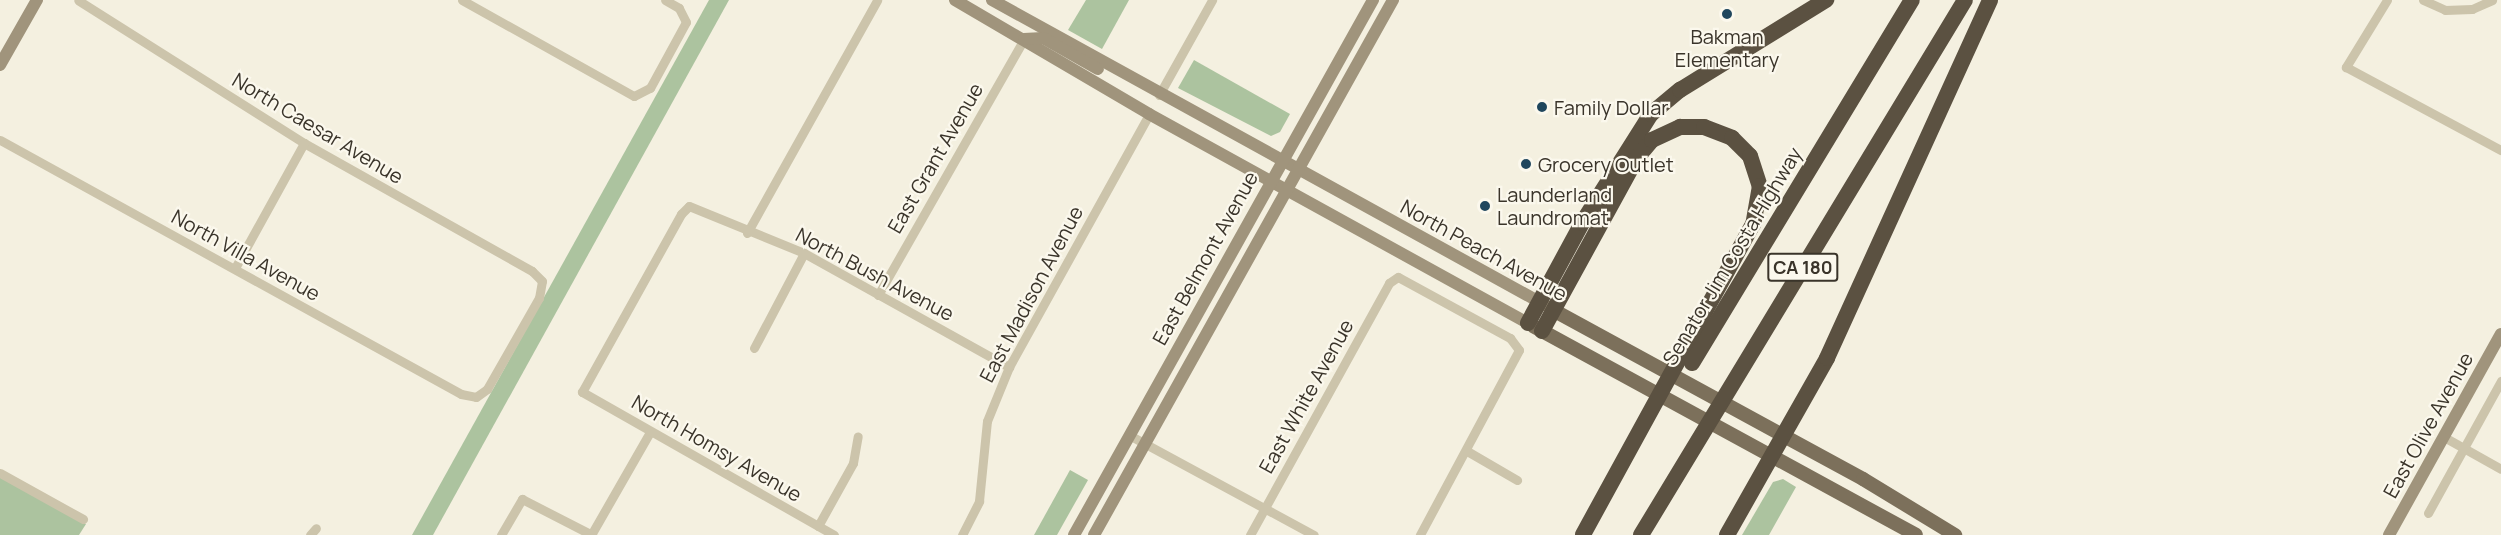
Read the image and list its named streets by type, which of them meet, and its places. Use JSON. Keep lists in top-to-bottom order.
{
  "streets": {
    "highway": ["Senator Jim Costa Highway", "CA 180"],
    "main road": ["North Peach Avenue", "East Belmont Avenue", "East Olive Avenue"],
    "street": [
      "North Caesar Avenue",
      "East Grant Avenue",
      "North Villa Avenue",
      "North Bush Avenue",
      "East Madison Avenue",
      "East White Avenue",
      "North Homsy Avenue"
    ]
  },
  "crossings": [
    ["North Caesar Avenue", "North Villa Avenue"],
    ["East Grant Avenue", "North Bush Avenue"],
    ["North Peach Avenue", "East Belmont Avenue"],
    ["North Bush Avenue", "East Madison Avenue"],
    ["North Bush Avenue", "North Homsy Avenue"]
  ],
  "places": [
    "Bakman Elementary",
    "Family Dollar",
    "Grocery Outlet",
    "Launderland Laundromat"
  ]
}
